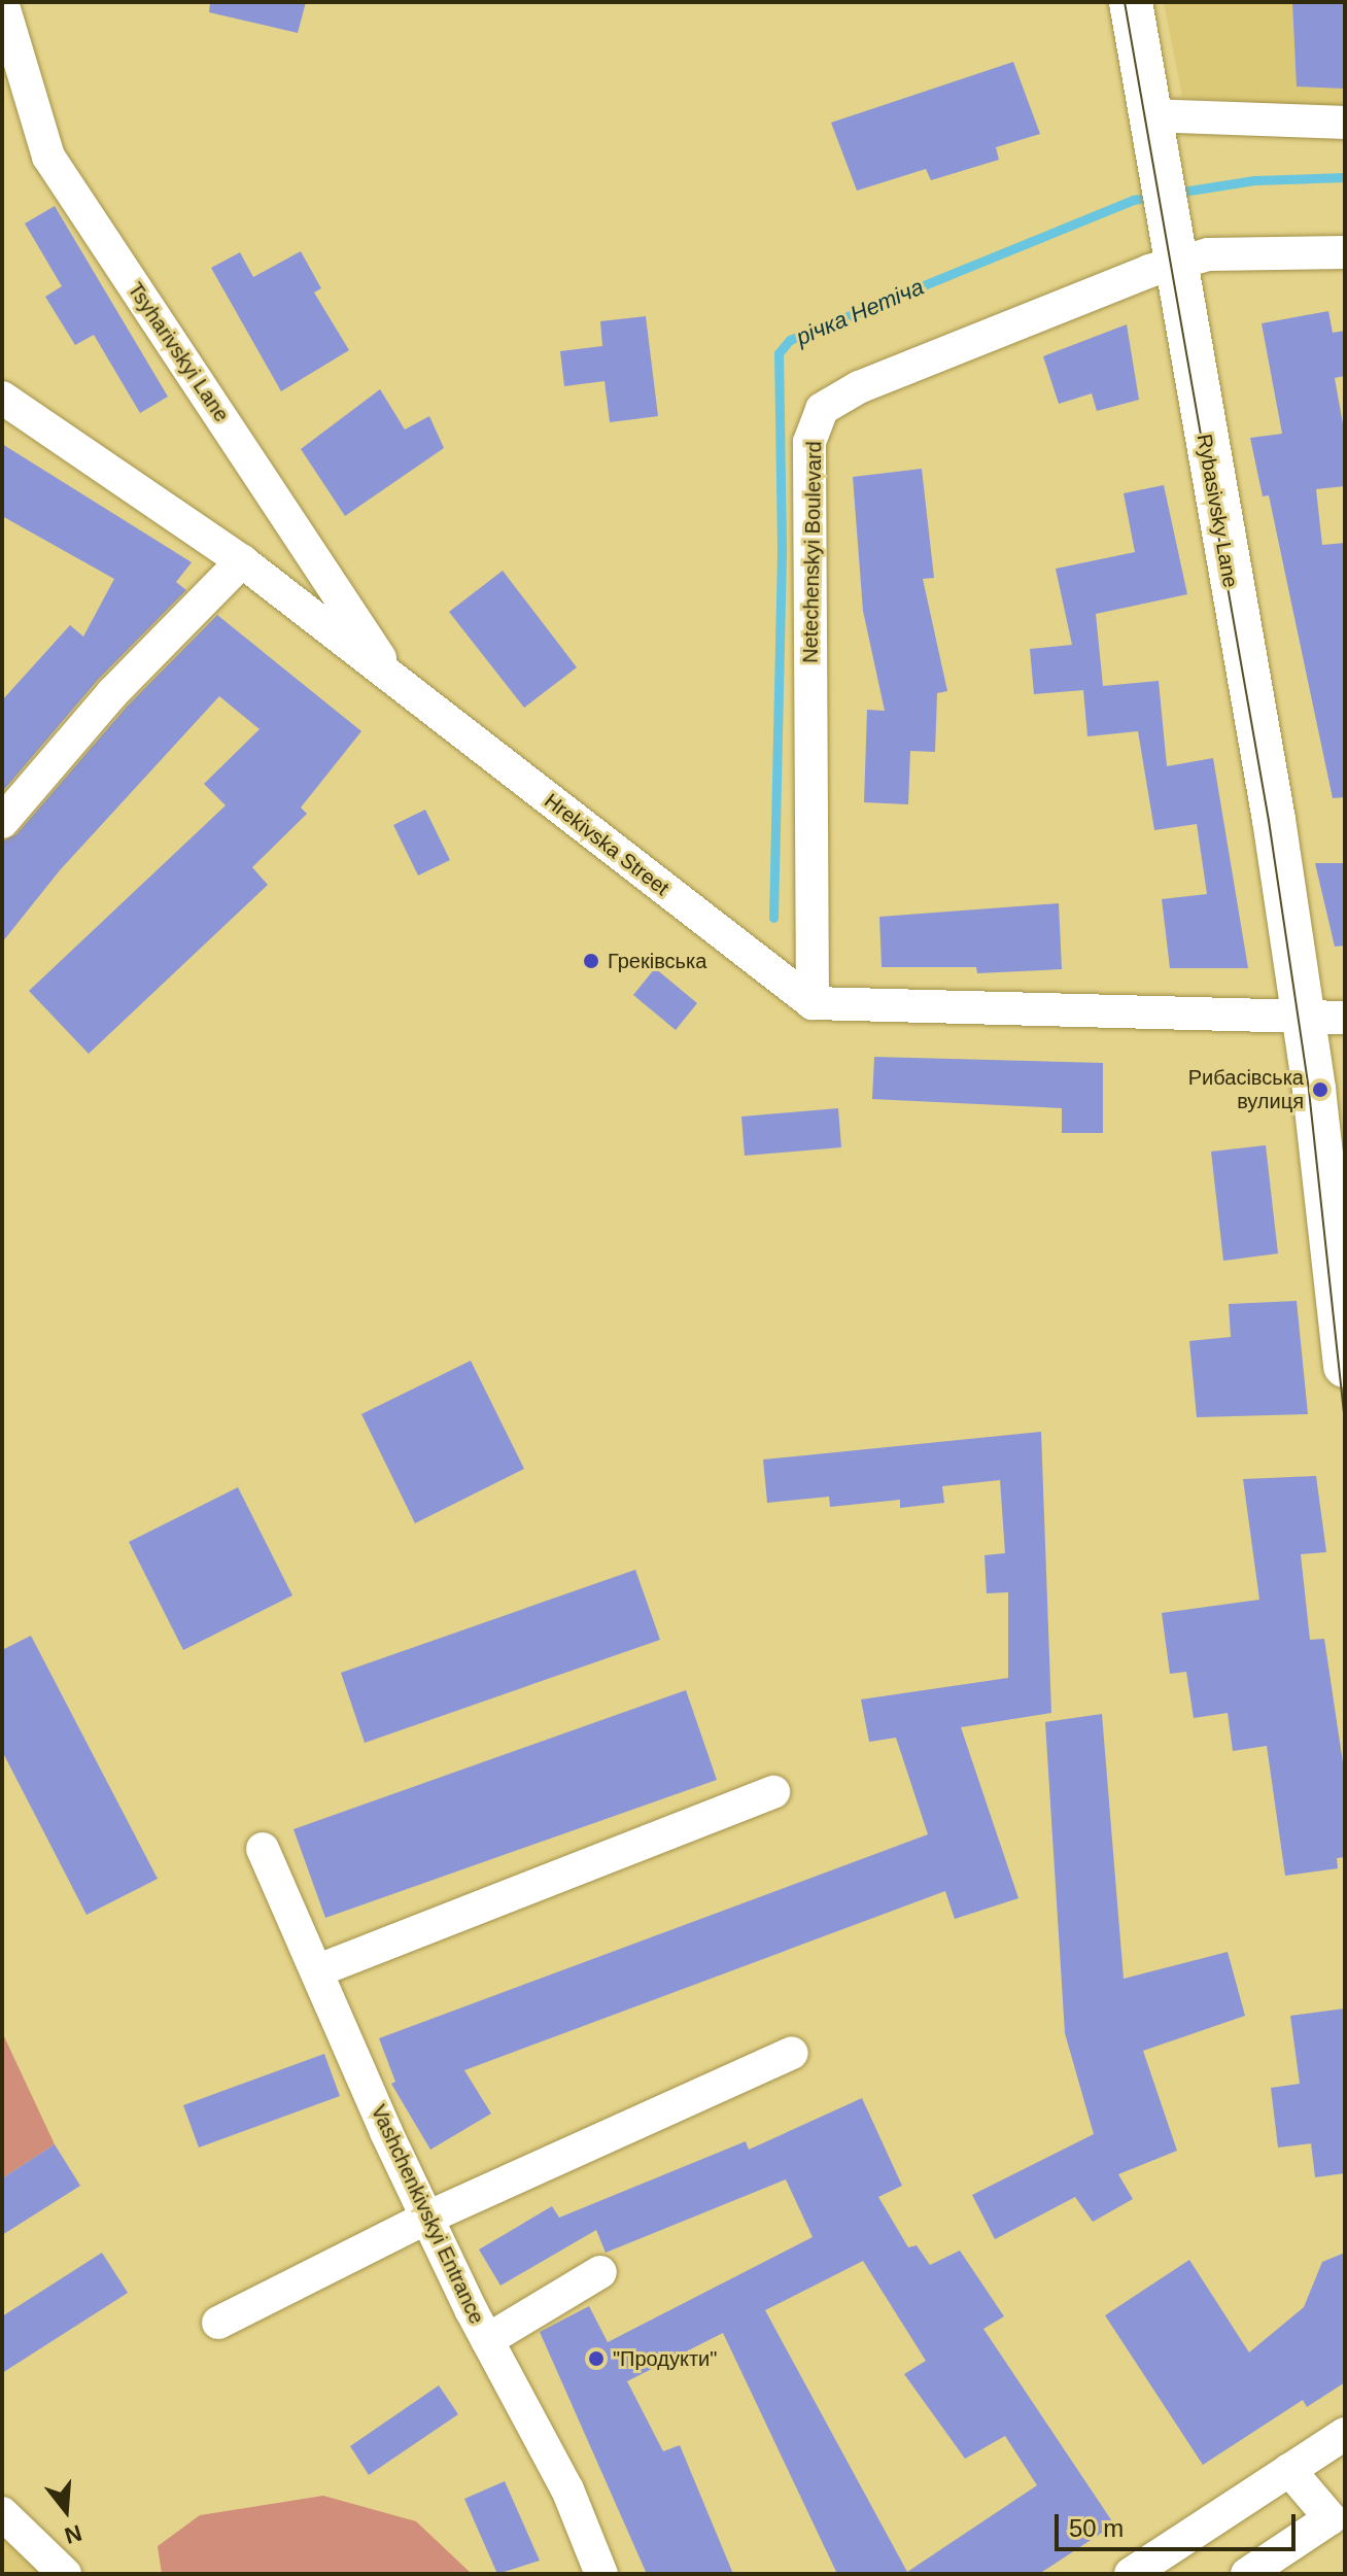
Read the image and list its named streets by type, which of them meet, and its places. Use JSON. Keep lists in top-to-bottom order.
{
  "streets": {
    "main road": ["Rybasivsky Lane"],
    "street": [
      "Tsyharivskyi Lane",
      "Netechenskyi Boulevard",
      "Hrekivska Street",
      "Vashchenkivskyi Entrance"
    ]
  },
  "crossings": [
    ["Tsyharivskyi Lane", "Hrekivska Street"],
    ["Rybasivsky Lane", "Netechenskyi Boulevard"],
    ["Netechenskyi Boulevard", "Hrekivska Street"]
  ],
  "water": ["річка Нетіча"],
  "places": ["Греківська", "Рибасівська вулиця", "\"Продукти\""],
  "scale_bar": "50 m",
  "north": "bottom"
}
